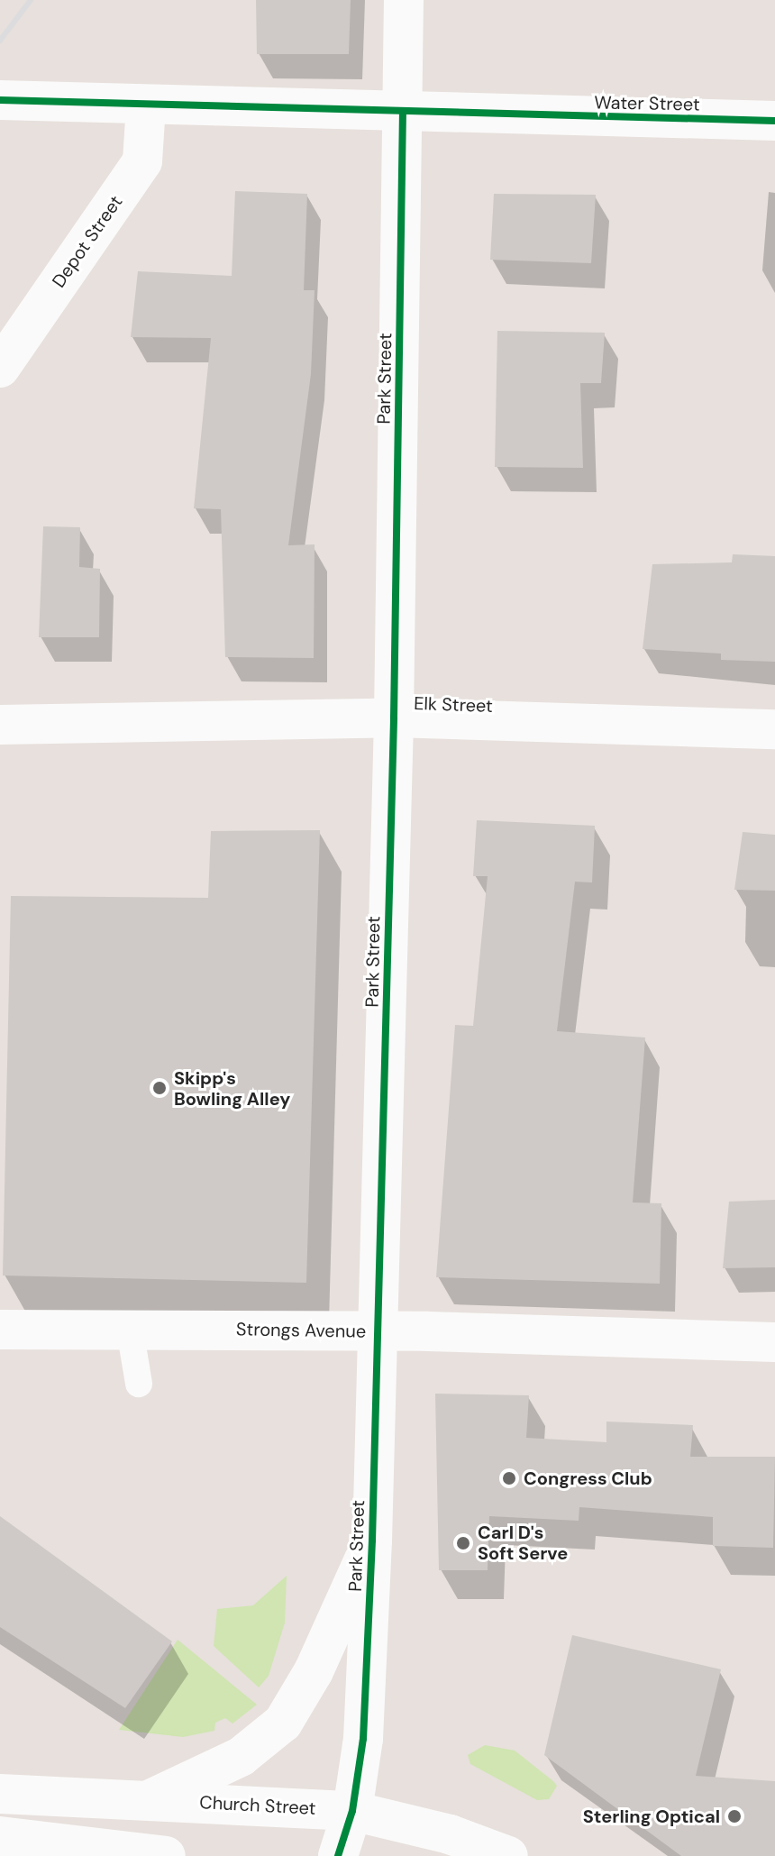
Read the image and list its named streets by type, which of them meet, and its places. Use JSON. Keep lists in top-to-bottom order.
{
  "streets": {
    "street": [
      "Water Street",
      "Depot Street",
      "Park Street",
      "Elk Street",
      "Strongs Avenue",
      "Church Street"
    ]
  },
  "crossings": [
    ["Water Street", "Depot Street"],
    ["Water Street", "Park Street"],
    ["Park Street", "Elk Street"],
    ["Park Street", "Strongs Avenue"],
    ["Park Street", "Church Street"]
  ],
  "places": [
    "Skipp's Bowling Alley",
    "Congress Club",
    "Carl D's Soft Serve",
    "Sterling Optical"
  ]
}
